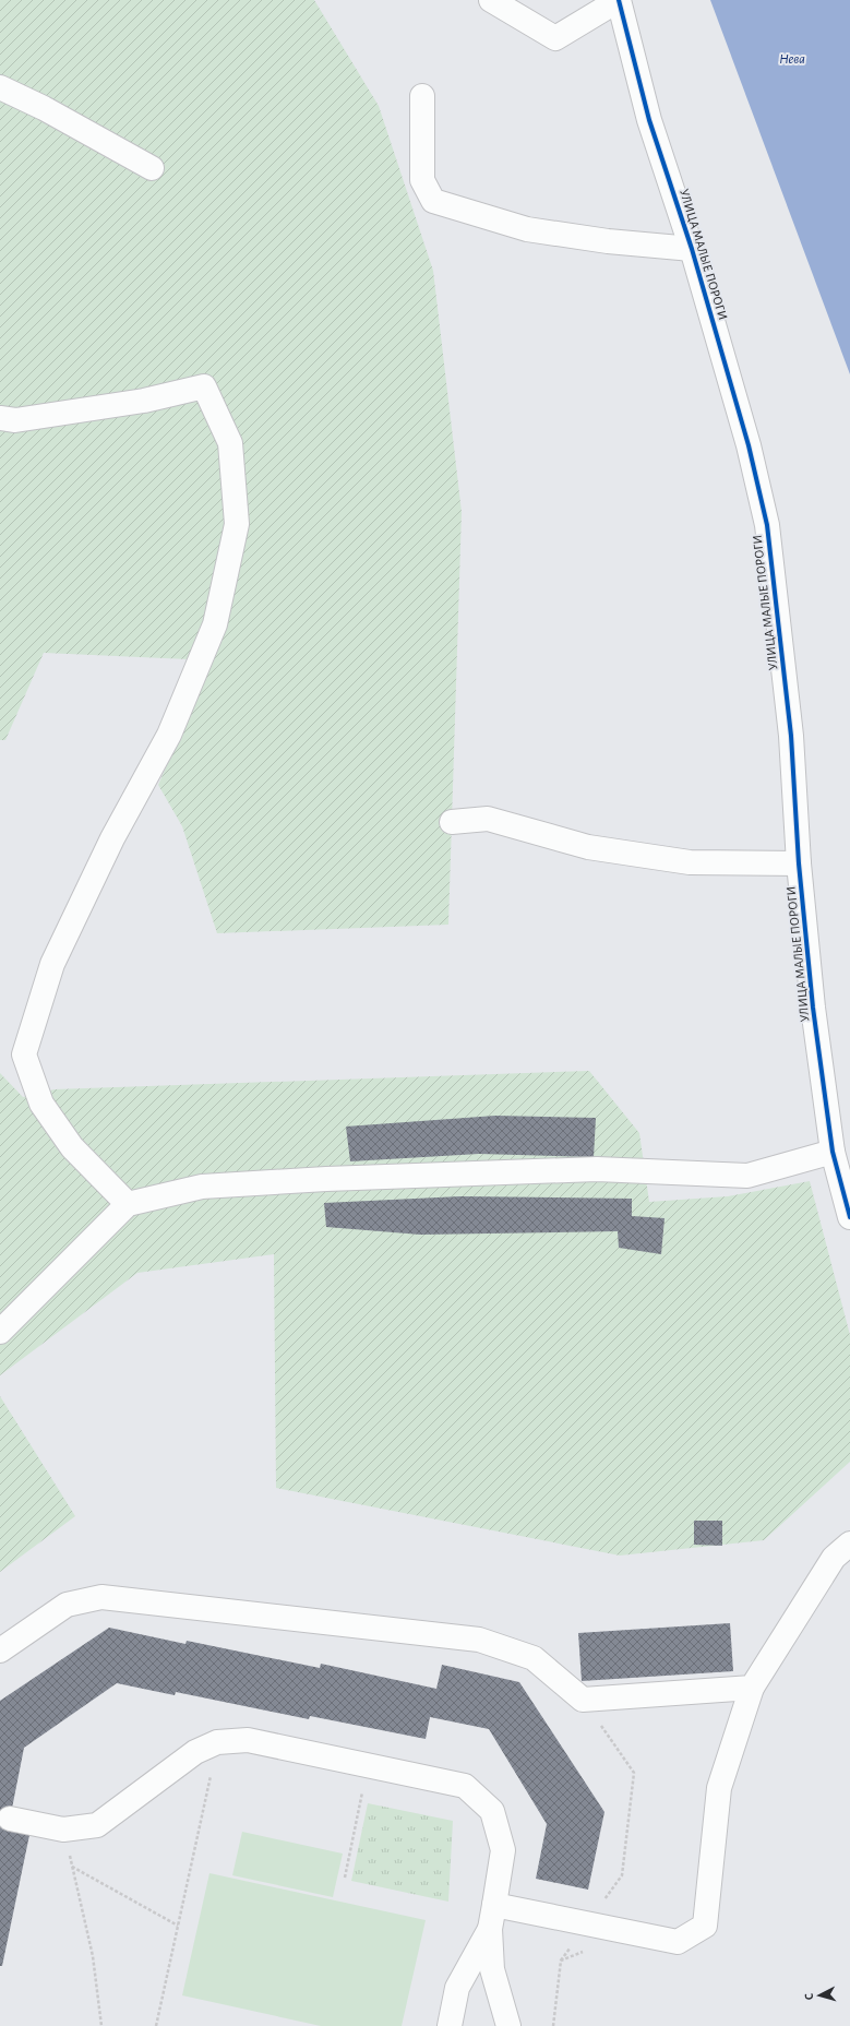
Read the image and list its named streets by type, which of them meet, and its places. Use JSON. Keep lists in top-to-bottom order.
{
  "streets": {
    "street": ["УЛИЦА МАЛЫЕ ПОРОГИ"]
  },
  "water": ["Нева"],
  "north": "left"
}
